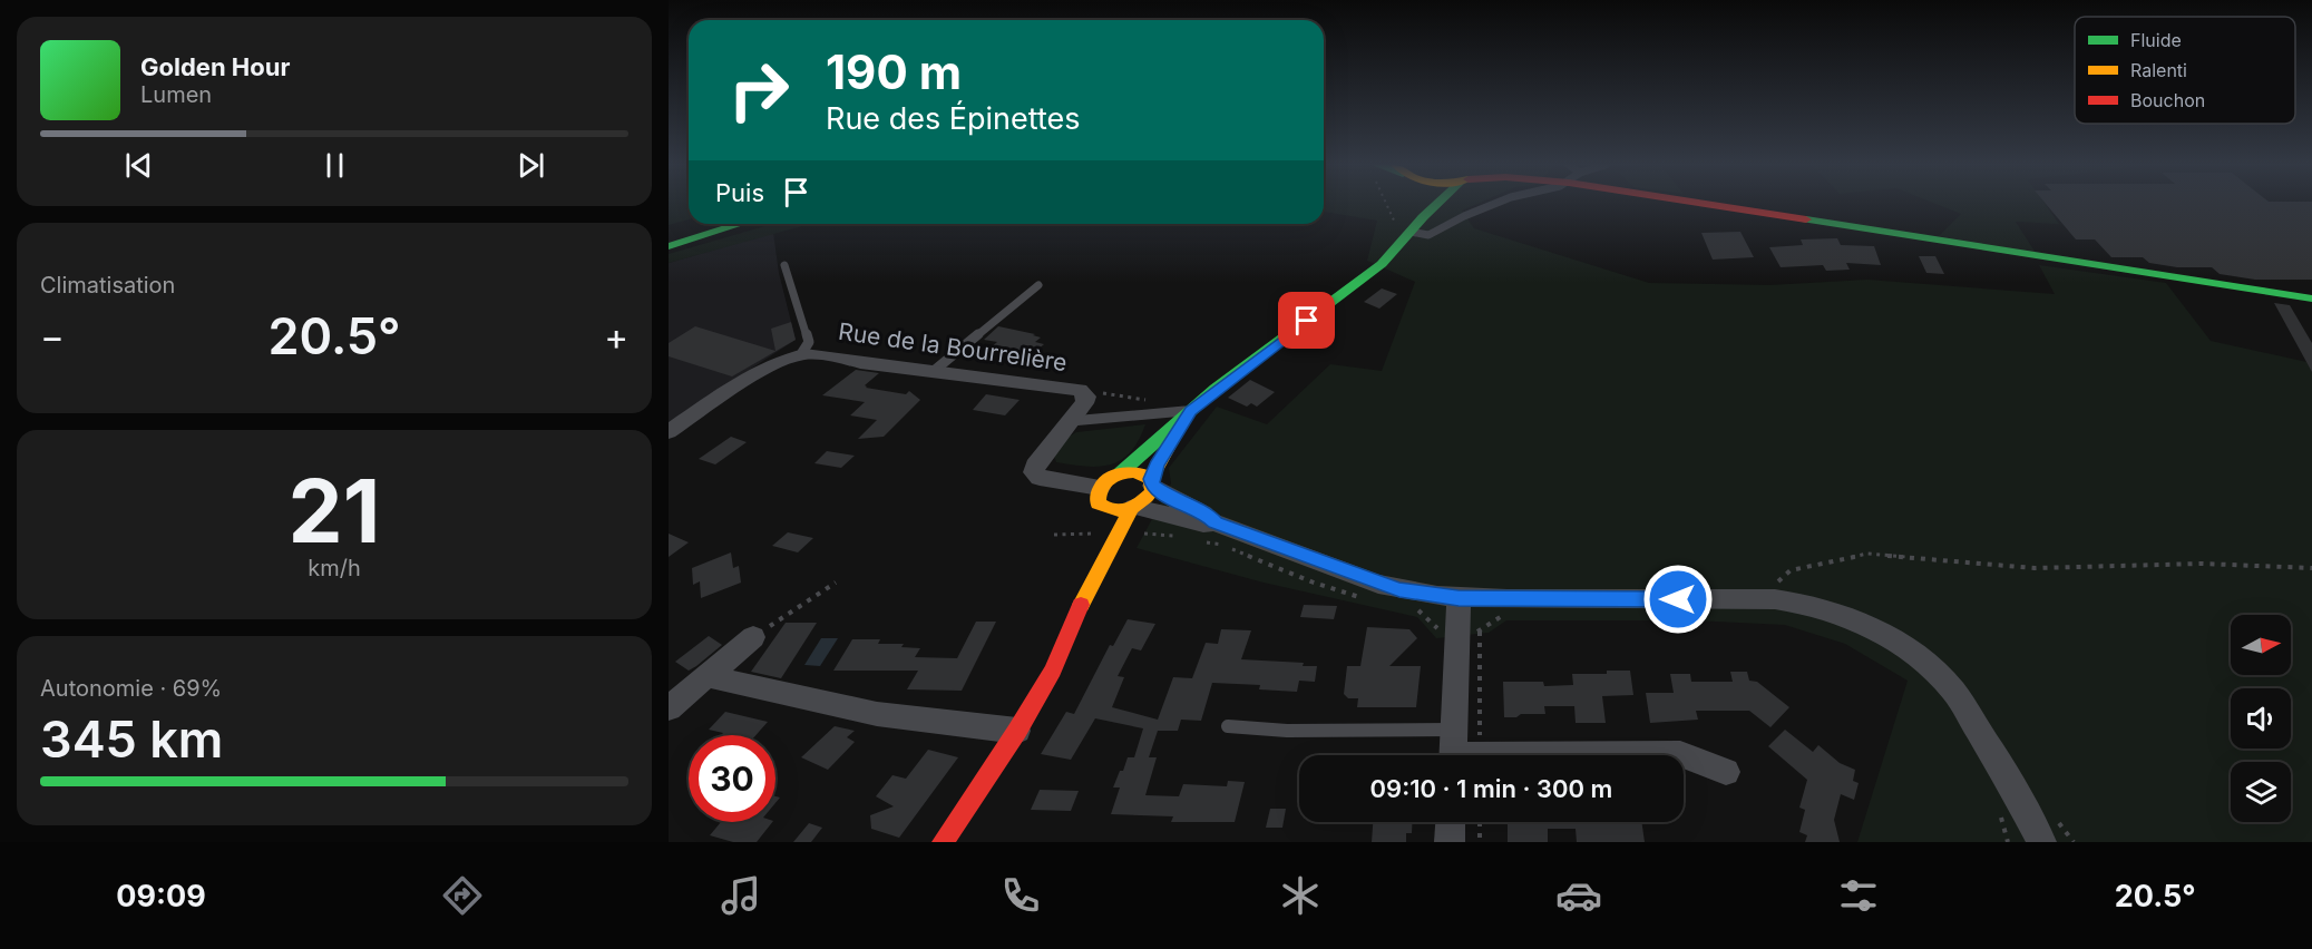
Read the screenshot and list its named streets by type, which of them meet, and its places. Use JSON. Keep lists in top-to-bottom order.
{
  "streets": {
    "street": ["Rue de la Bourrelière"]
  },
  "legend": ["Fluide", "Ralenti", "Bouchon"],
  "north": "right",
  "page": {
    "turn": ["190 m", "Rue des Épinettes"],
    "song": ["Golden Hour", "Lumen"],
    "then": "Puis",
    "tile": [
      "Climatisation",
      ["21", "km/h"],
      ["Autonomie · 69%", "345 km"]
    ],
    "heat": ["−", "20.5°", "+"],
    "limit": "30",
    "trip": "09:10 · 1 min · 300 m",
    "tabs": ["09:09", "20.5°"]
  }
}
